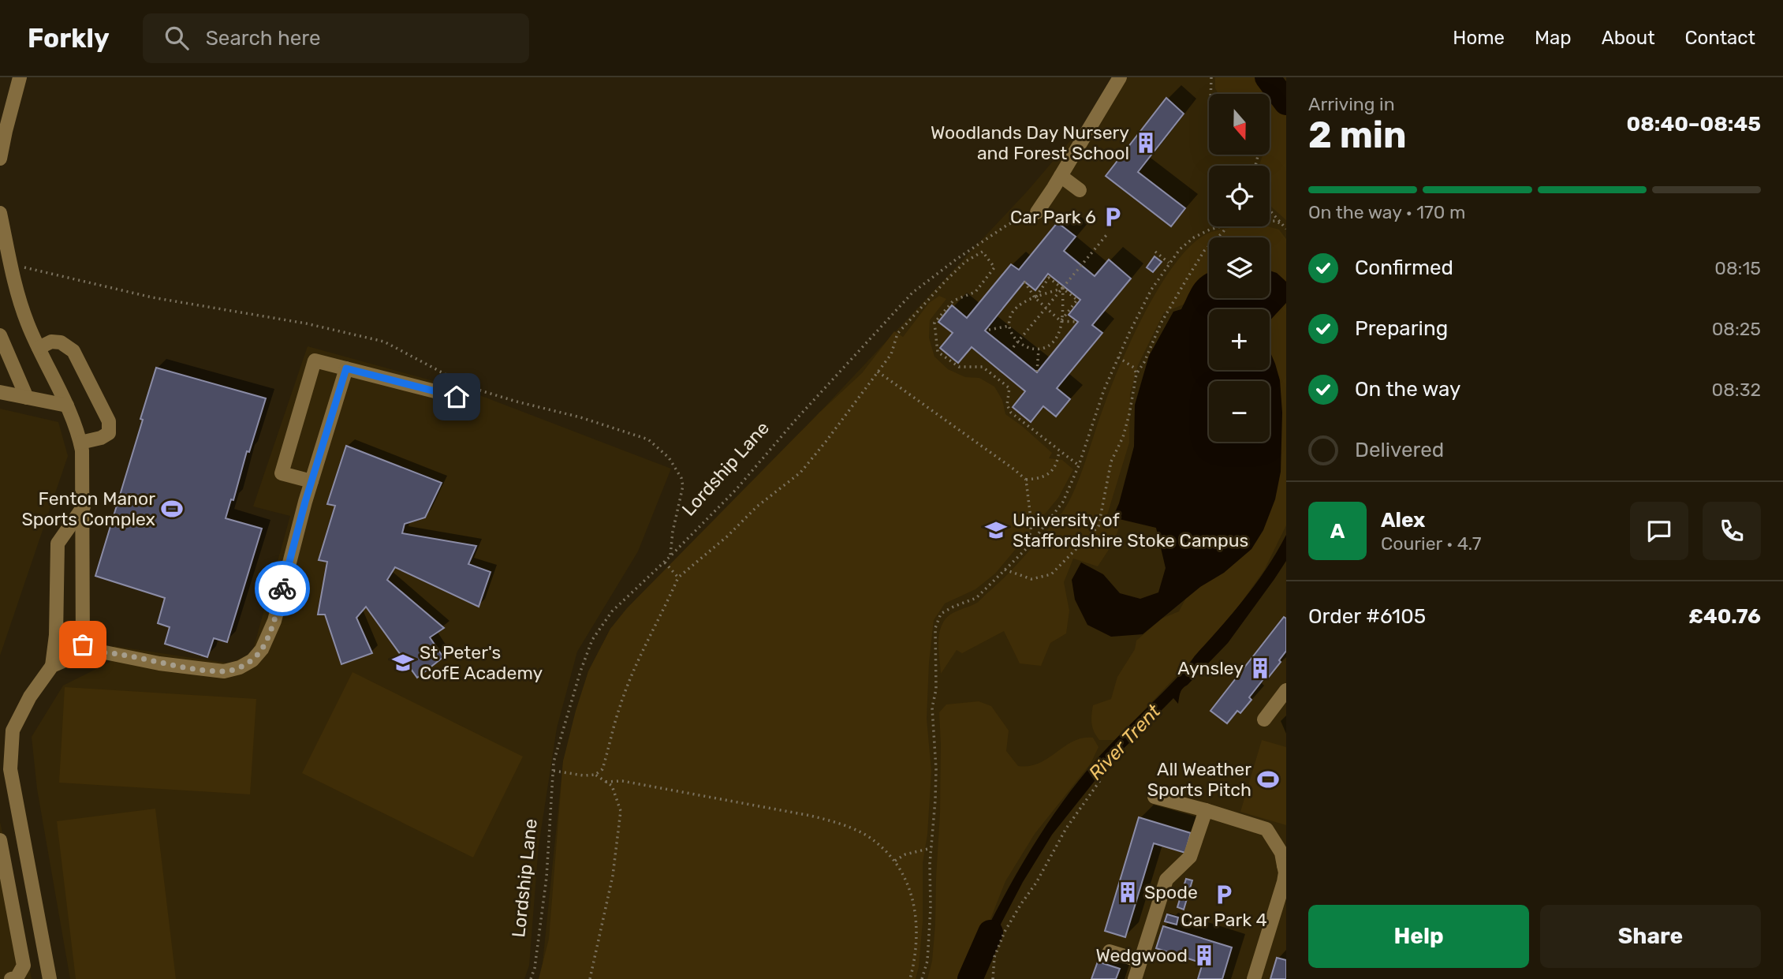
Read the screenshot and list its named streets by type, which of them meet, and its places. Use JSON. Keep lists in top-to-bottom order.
{
  "streets": {
    "path": ["Lordship Lane"]
  },
  "water": ["River Trent"],
  "places": {
    "building": [
      "Woodlands Day Nursery and Forest School",
      "Aynsley",
      "Spode",
      "Wedgwood"
    ],
    "parking": ["Car Park 6", "Car Park 4"],
    "sports": ["Fenton Manor Sports Complex", "All Weather Sports Pitch"],
    "school or university": ["University of Staffordshire Stoke Campus", "St Peter's CofE Academy"]
  },
  "north": "bottom",
  "page": {
    "header": "Forkly",
    "search": "Search here",
    "nav": [
      "Home",
      "Map",
      "About",
      "Contact"
    ],
    "heading": ["2 min", "Arriving in", "08:40–08:45"],
    "panel": [
      "Alex",
      "Courier · 4.7",
      "Order #6105",
      "£40.76"
    ],
    "map_buttons": ["+", "−"],
    "bar": "On the way · 170 m",
    "list": [
      ["Confirmed", "08:15"],
      ["Preparing", "08:25"],
      ["On the way", "08:32"],
      "Delivered"
    ],
    "round": "A",
    "buttons": ["Help", "Share"]
  }
}
